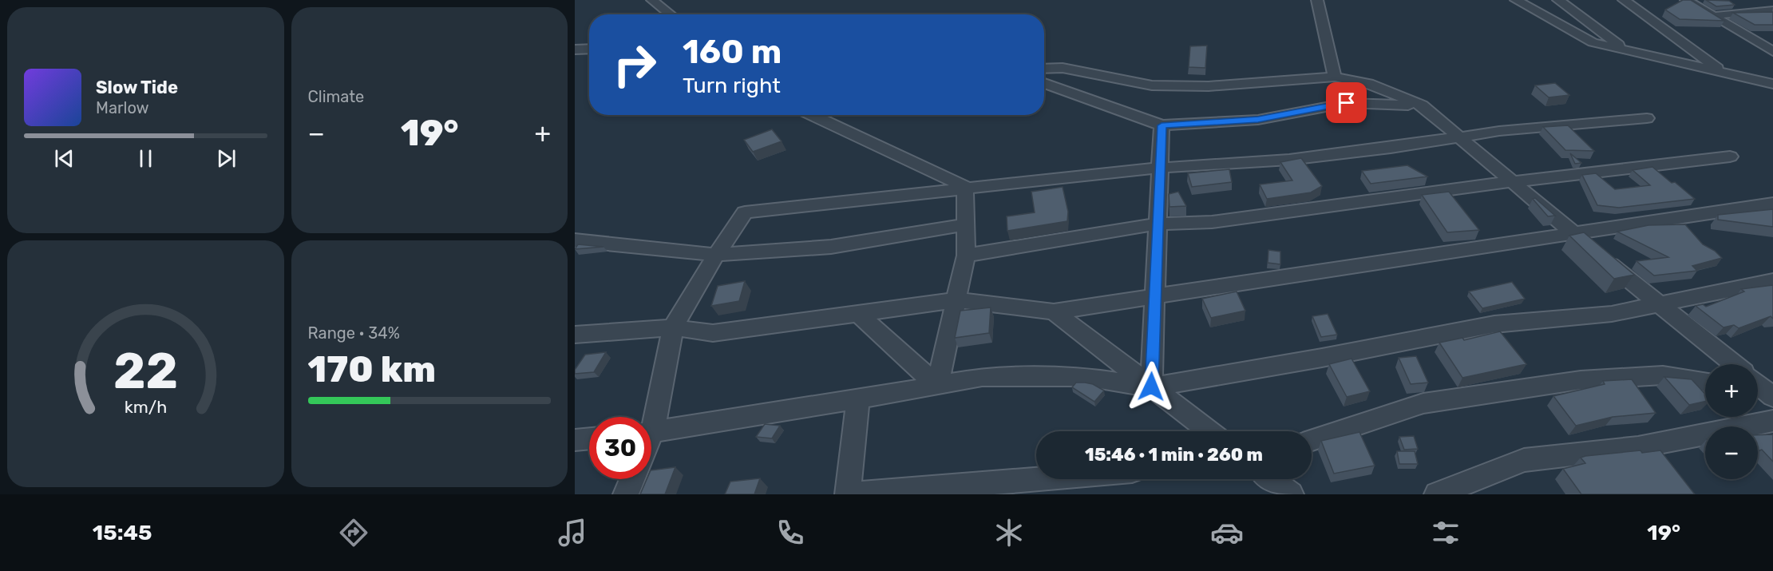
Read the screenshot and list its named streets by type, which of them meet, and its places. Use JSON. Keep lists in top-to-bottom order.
{
  "page": {
    "tile": [
      "Climate",
      ["Range · 34%", "170 km"]
    ],
    "turn": ["160 m", "Turn right"],
    "song": ["Slow Tide", "Marlow"],
    "heat": ["−", "19°", "+"],
    "map_buttons": ["+", "−"],
    "limit": "30",
    "trip": "15:46 · 1 min · 260 m",
    "tabs": ["15:45", "19°"],
    "gauge": ["22", "km/h"]
  }
}
